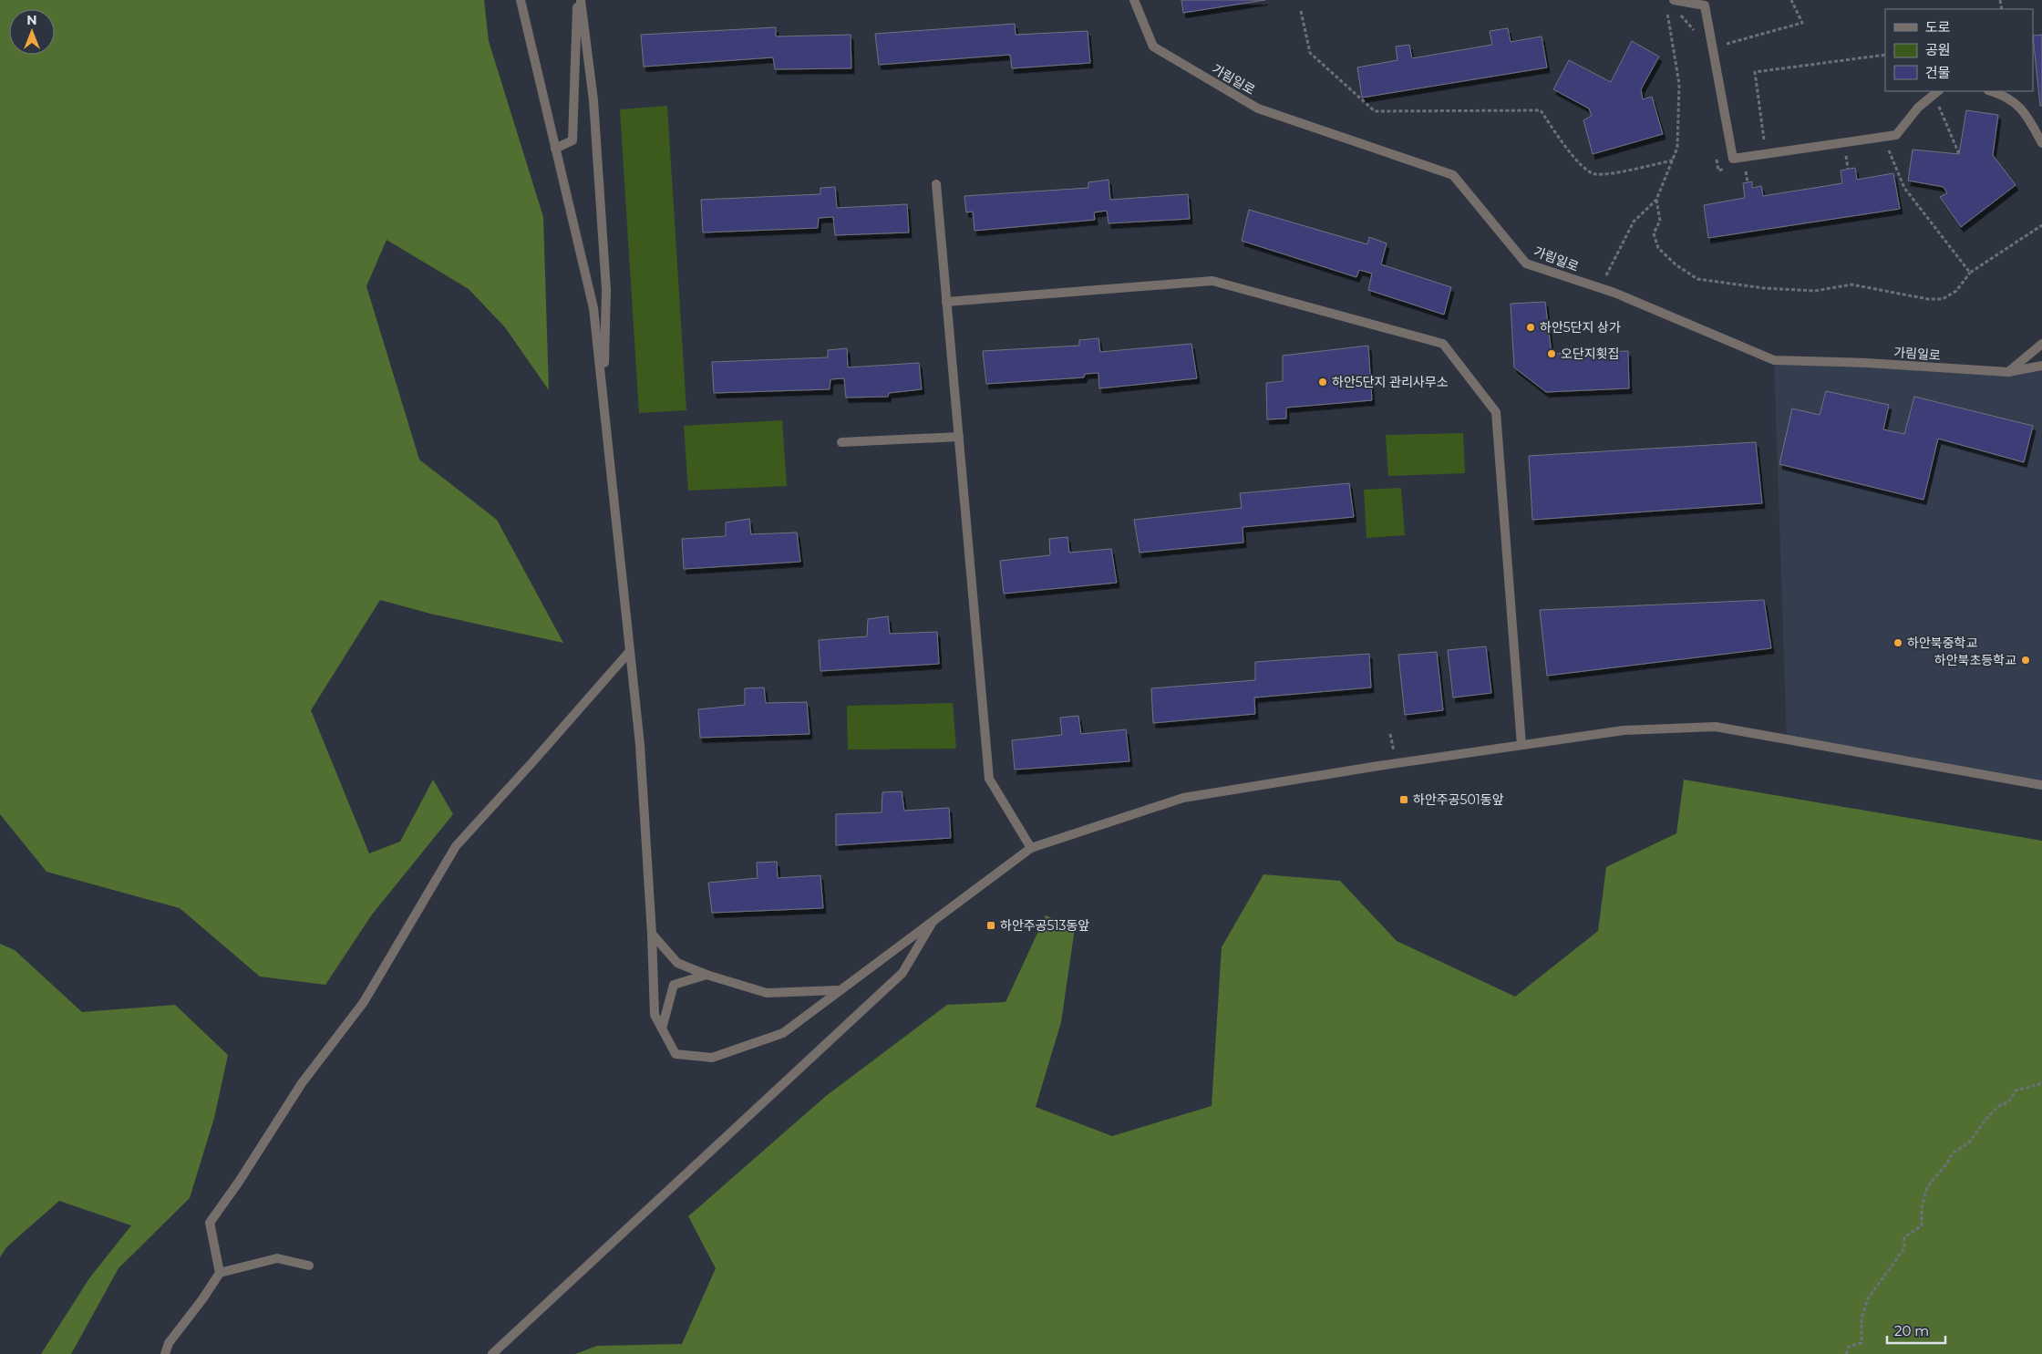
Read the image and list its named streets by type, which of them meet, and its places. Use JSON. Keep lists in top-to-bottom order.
{
  "streets": {
    "street": ["가림일로"]
  },
  "places": {
    "other": [
      "하안5단지 상가",
      "오단지횟집",
      "하안5단지 관리사무소",
      "하안북중학교",
      "하안북초등학교"
    ],
    "transit": ["하안주공501동앞", "하안주공513동앞"]
  },
  "legend": ["도로", "공원", "건물"],
  "scale_bar": "20 m",
  "north": "top"
}
